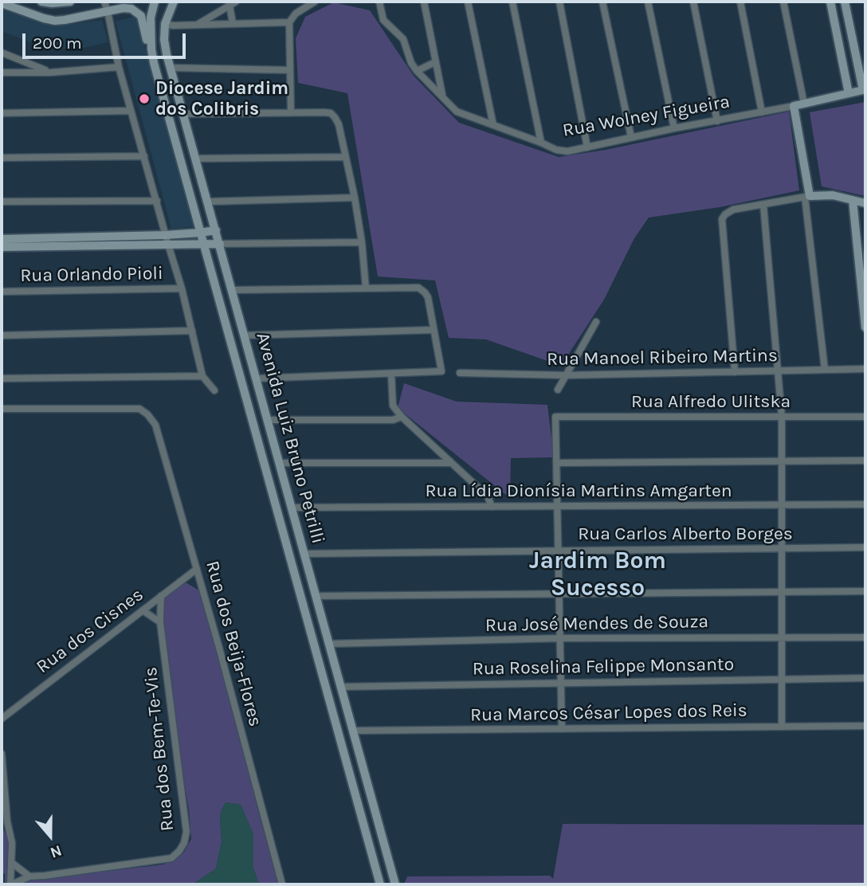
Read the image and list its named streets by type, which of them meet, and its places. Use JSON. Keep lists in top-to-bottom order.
{
  "streets": {
    "main road": ["Rua Wolney Figueira", "Avenida Luiz Bruno Petrilli"],
    "street": [
      "Rua Orlando Pioli",
      "Rua Manoel Ribeiro Martins",
      "Rua Alfredo Ulitska",
      "Rua Lídia Dionísia Martins Amgarten",
      "Rua Carlos Alberto Borges",
      "Rua José Mendes de Souza",
      "Rua dos Cisnes",
      "Rua dos Beija-Flores",
      "Rua Roselina Felippe Monsanto",
      "Rua Marcos César Lopes dos Reis",
      "Rua dos Bem-Te-Vis"
    ]
  },
  "crossings": [
    ["Avenida Luiz Bruno Petrilli", "Rua Lídia Dionísia Martins Amgarten"],
    ["Avenida Luiz Bruno Petrilli", "Rua Carlos Alberto Borges"],
    ["Avenida Luiz Bruno Petrilli", "Rua José Mendes de Souza"],
    ["Avenida Luiz Bruno Petrilli", "Rua Roselina Felippe Monsanto"],
    ["Avenida Luiz Bruno Petrilli", "Rua Marcos César Lopes dos Reis"],
    ["Rua dos Cisnes", "Rua dos Beija-Flores"],
    ["Rua dos Cisnes", "Rua dos Bem-Te-Vis"]
  ],
  "districts": ["Jardim Bom Sucesso"],
  "places": ["Diocese Jardim dos Colibris"],
  "scale_bar": "200 m",
  "north": "bottom"
}
